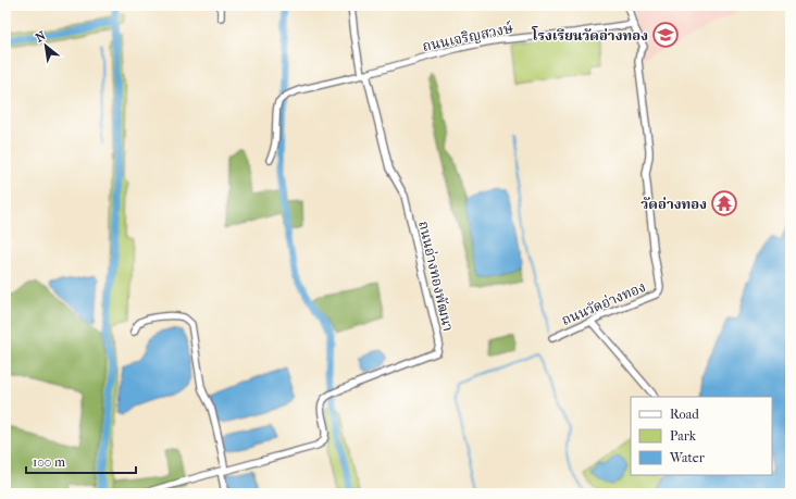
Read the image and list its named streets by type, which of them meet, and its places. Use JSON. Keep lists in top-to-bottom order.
{
  "streets": {
    "street": ["ถนนเจริญสวงษ์", "ถนนอ่างทองพัฒนา", "ถนนวัดอ่างทอง"]
  },
  "crossings": [
    ["ถนนเจริญสวงษ์", "ถนนอ่างทองพัฒนา"],
    ["ถนนเจริญสวงษ์", "ถนนวัดอ่างทอง"]
  ],
  "places": {
    "school or university": ["โรงเรียนวัดอ่างทอง"],
    "temple": ["วัดอ่างทอง"]
  },
  "legend": ["Road", "Park", "Water"],
  "scale_bar": "100 m",
  "north": "top left"
}
